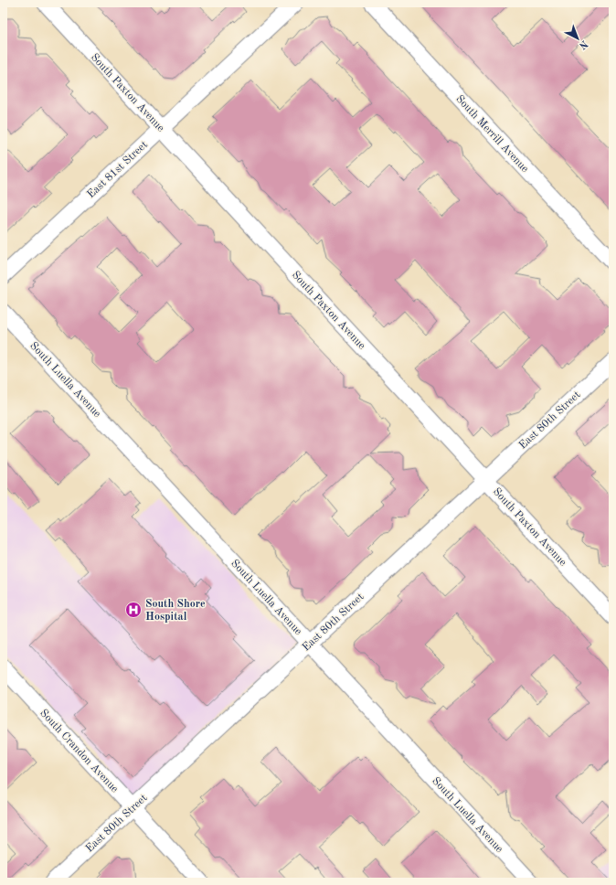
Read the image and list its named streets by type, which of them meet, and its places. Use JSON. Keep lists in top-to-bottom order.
{
  "streets": {
    "street": [
      "South Paxton Avenue",
      "South Merrill Avenue",
      "East 81st Street",
      "South Luella Avenue",
      "East 80th Street",
      "South Crandon Avenue"
    ]
  },
  "crossings": [
    ["South Paxton Avenue", "East 81st Street"],
    ["South Paxton Avenue", "East 80th Street"],
    ["South Luella Avenue", "East 80th Street"],
    ["East 80th Street", "South Crandon Avenue"]
  ],
  "places": {
    "hospital": ["South Shore Hospital"]
  },
  "north": "bottom right"
}
